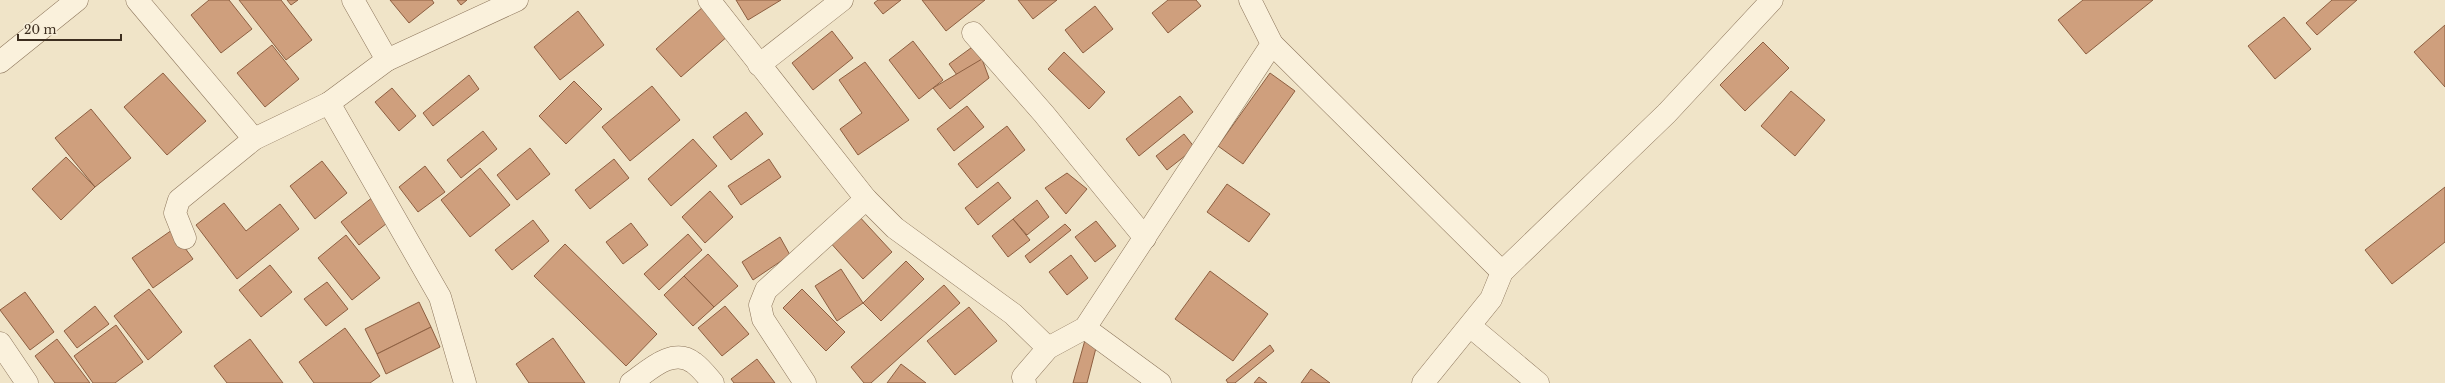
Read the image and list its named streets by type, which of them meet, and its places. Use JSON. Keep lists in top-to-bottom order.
{
  "scale_bar": "20 m"
}
